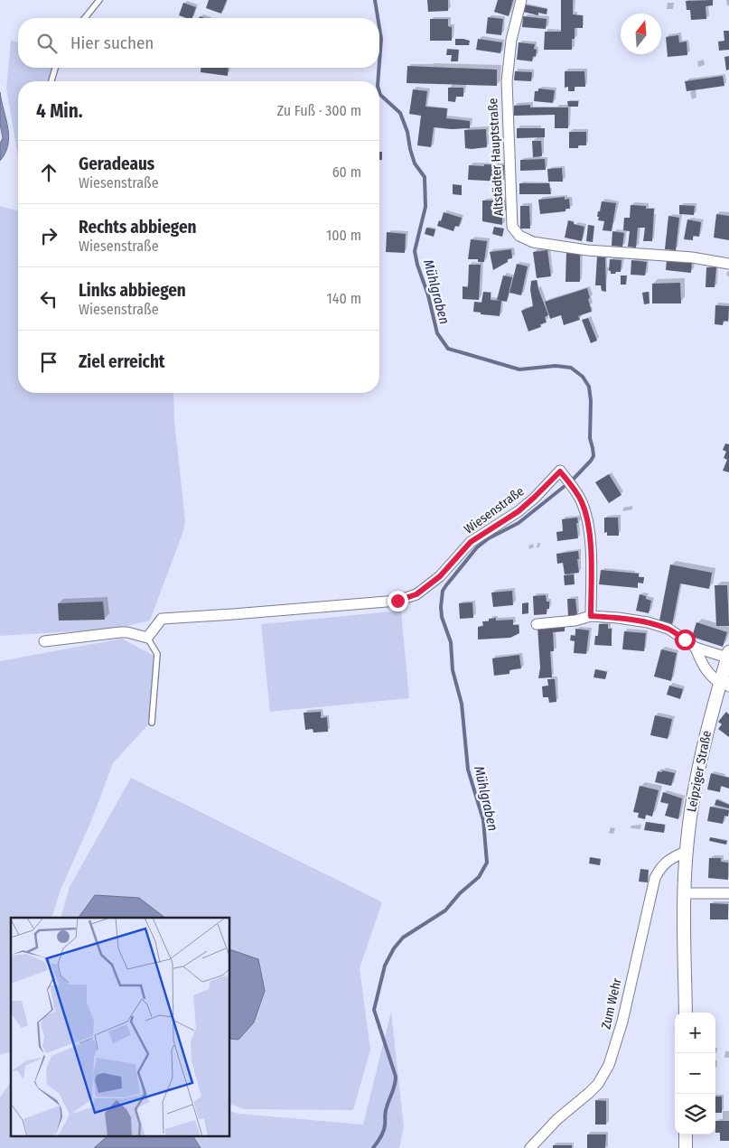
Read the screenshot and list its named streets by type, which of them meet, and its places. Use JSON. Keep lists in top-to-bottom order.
{
  "streets": {
    "street": [
      "Altstädter Hauptstraße",
      "Wiesenstraße",
      "Leipziger Straße",
      "Zum Wehr"
    ]
  },
  "crossings": [
    ["Leipziger Straße", "Zum Wehr"]
  ],
  "water": ["Mühlgraben"],
  "north": "top",
  "page": {
    "search": "Hier suchen",
    "heading": ["4 Min.", "Zu Fuß · 300 m"],
    "list": [
      ["Geradeaus", "Wiesenstraße", "60 m"],
      ["Rechts abbiegen", "Wiesenstraße", "100 m"],
      ["Links abbiegen", "Wiesenstraße", "140 m"],
      "Ziel erreicht"
    ],
    "map_buttons": ["+", "−"]
  }
}
